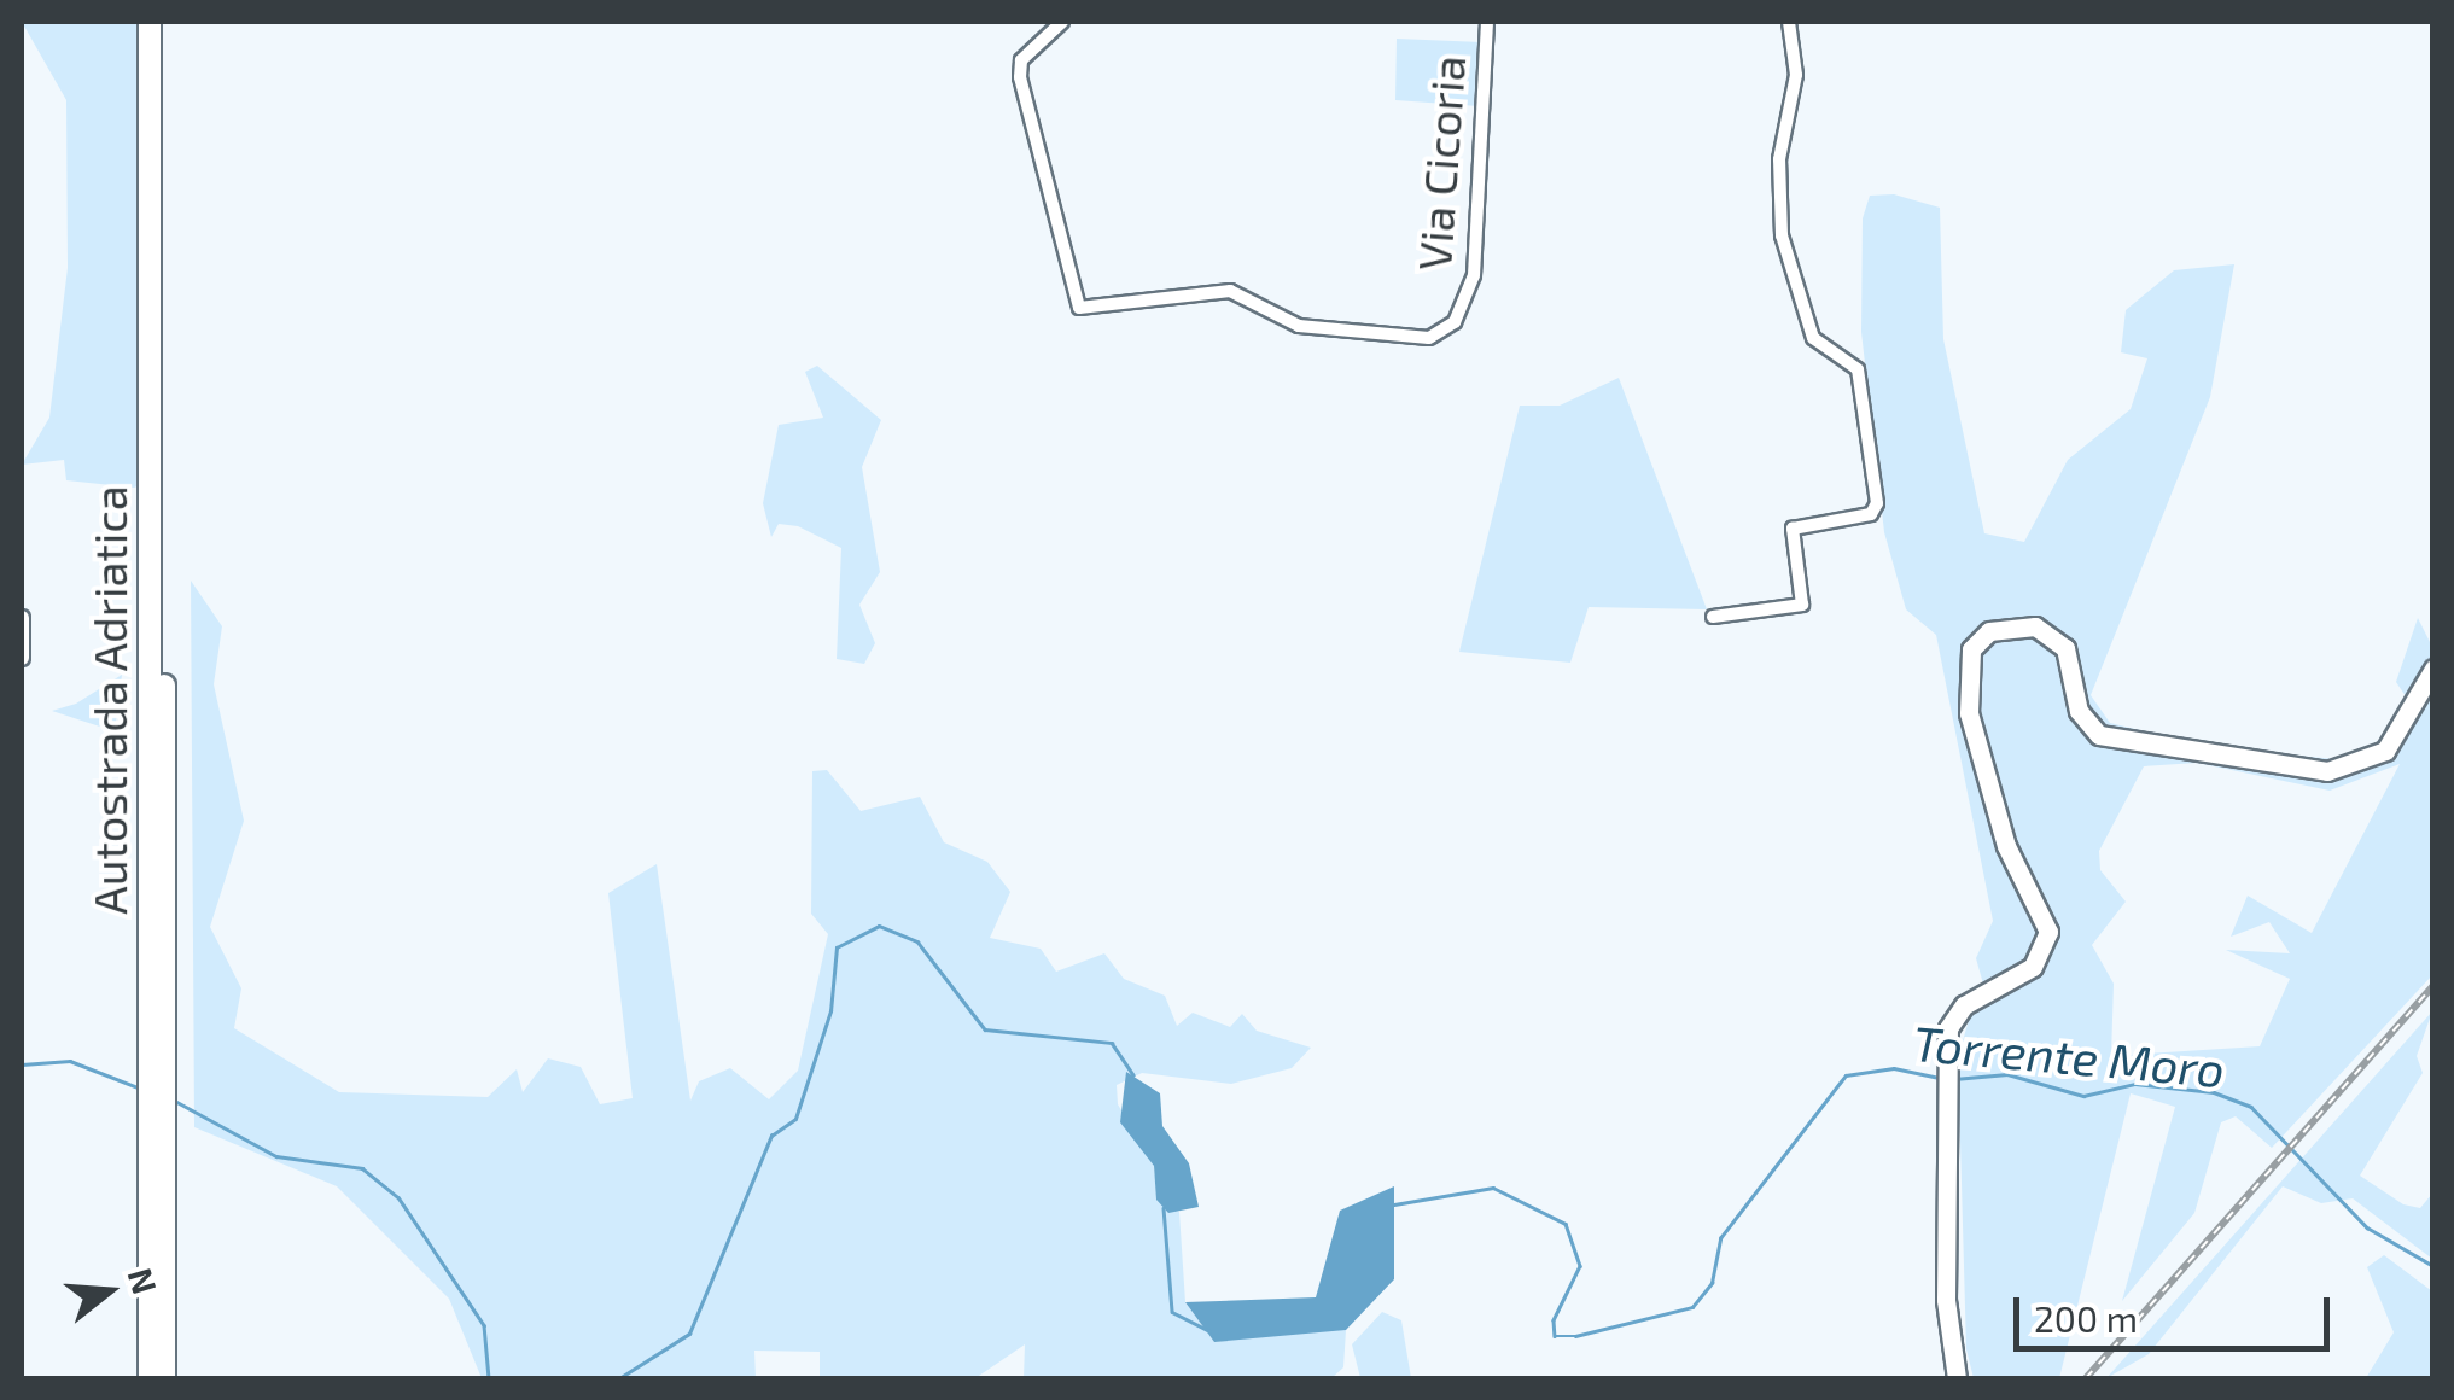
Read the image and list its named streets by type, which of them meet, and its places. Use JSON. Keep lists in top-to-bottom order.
{
  "streets": {
    "highway": ["Autostrada Adriatica"],
    "street": ["Via Cicoria"]
  },
  "water": ["Torrente Moro"],
  "scale_bar": "200 m",
  "north": "right"
}
